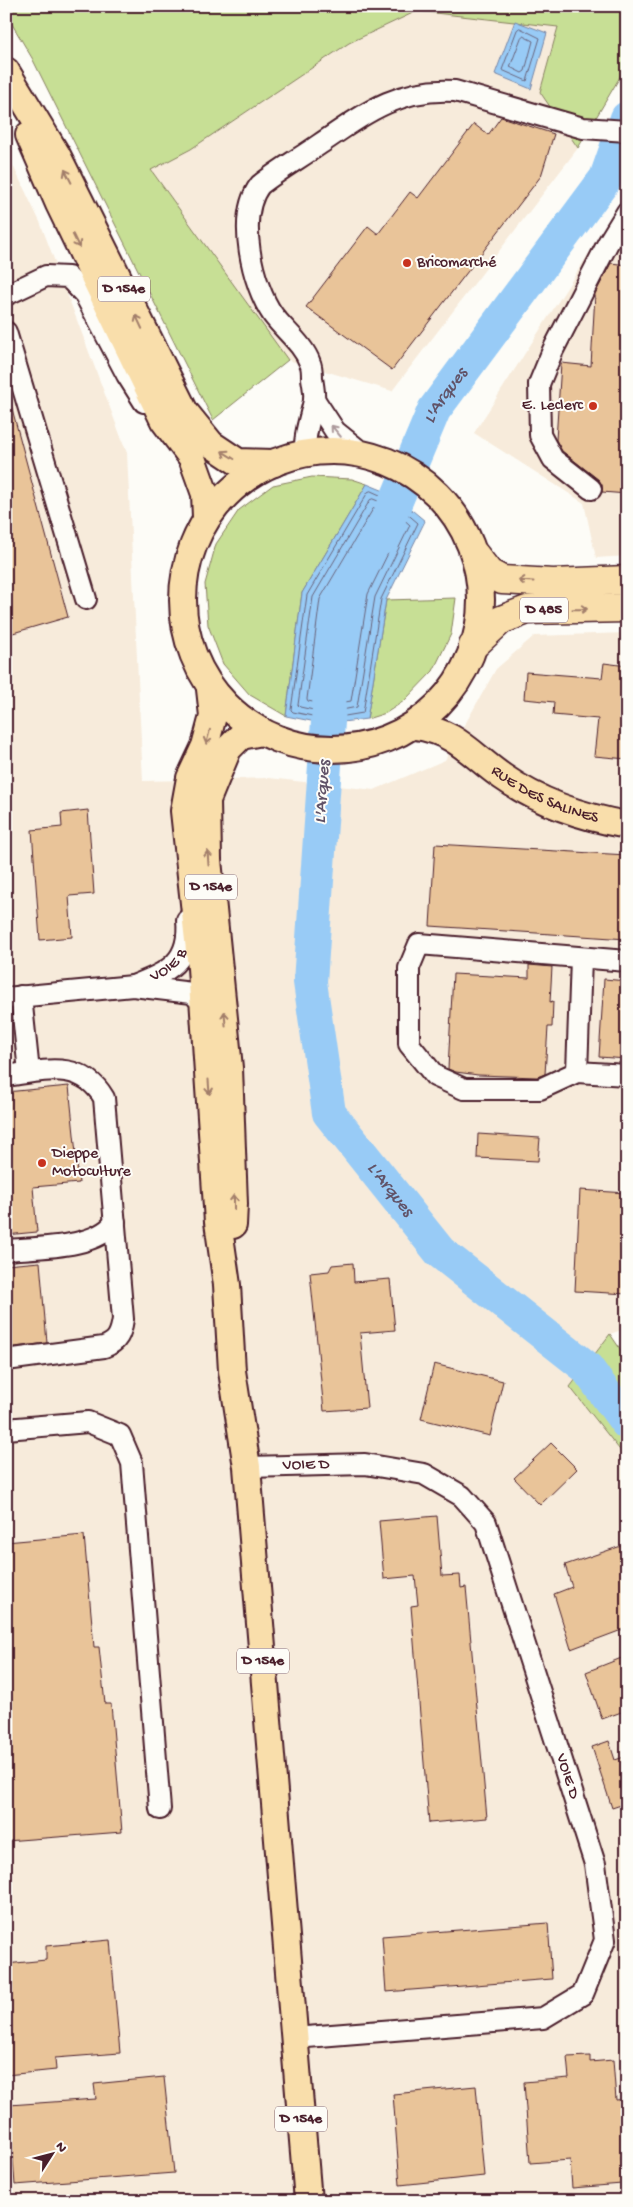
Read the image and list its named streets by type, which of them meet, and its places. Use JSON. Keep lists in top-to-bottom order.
{
  "streets": {
    "highway": ["D 485"],
    "main road": ["D 154e", "RUE DES SALINES"],
    "lane": ["VOIE B", "VOIE D"]
  },
  "crossings": [
    ["D 154e", "VOIE B"],
    ["D 154e", "VOIE D"]
  ],
  "water": ["L'Arques"],
  "places": ["Bricomarché", "E. Leclerc", "Dieppe Motoculture"],
  "north": "top right"
}
